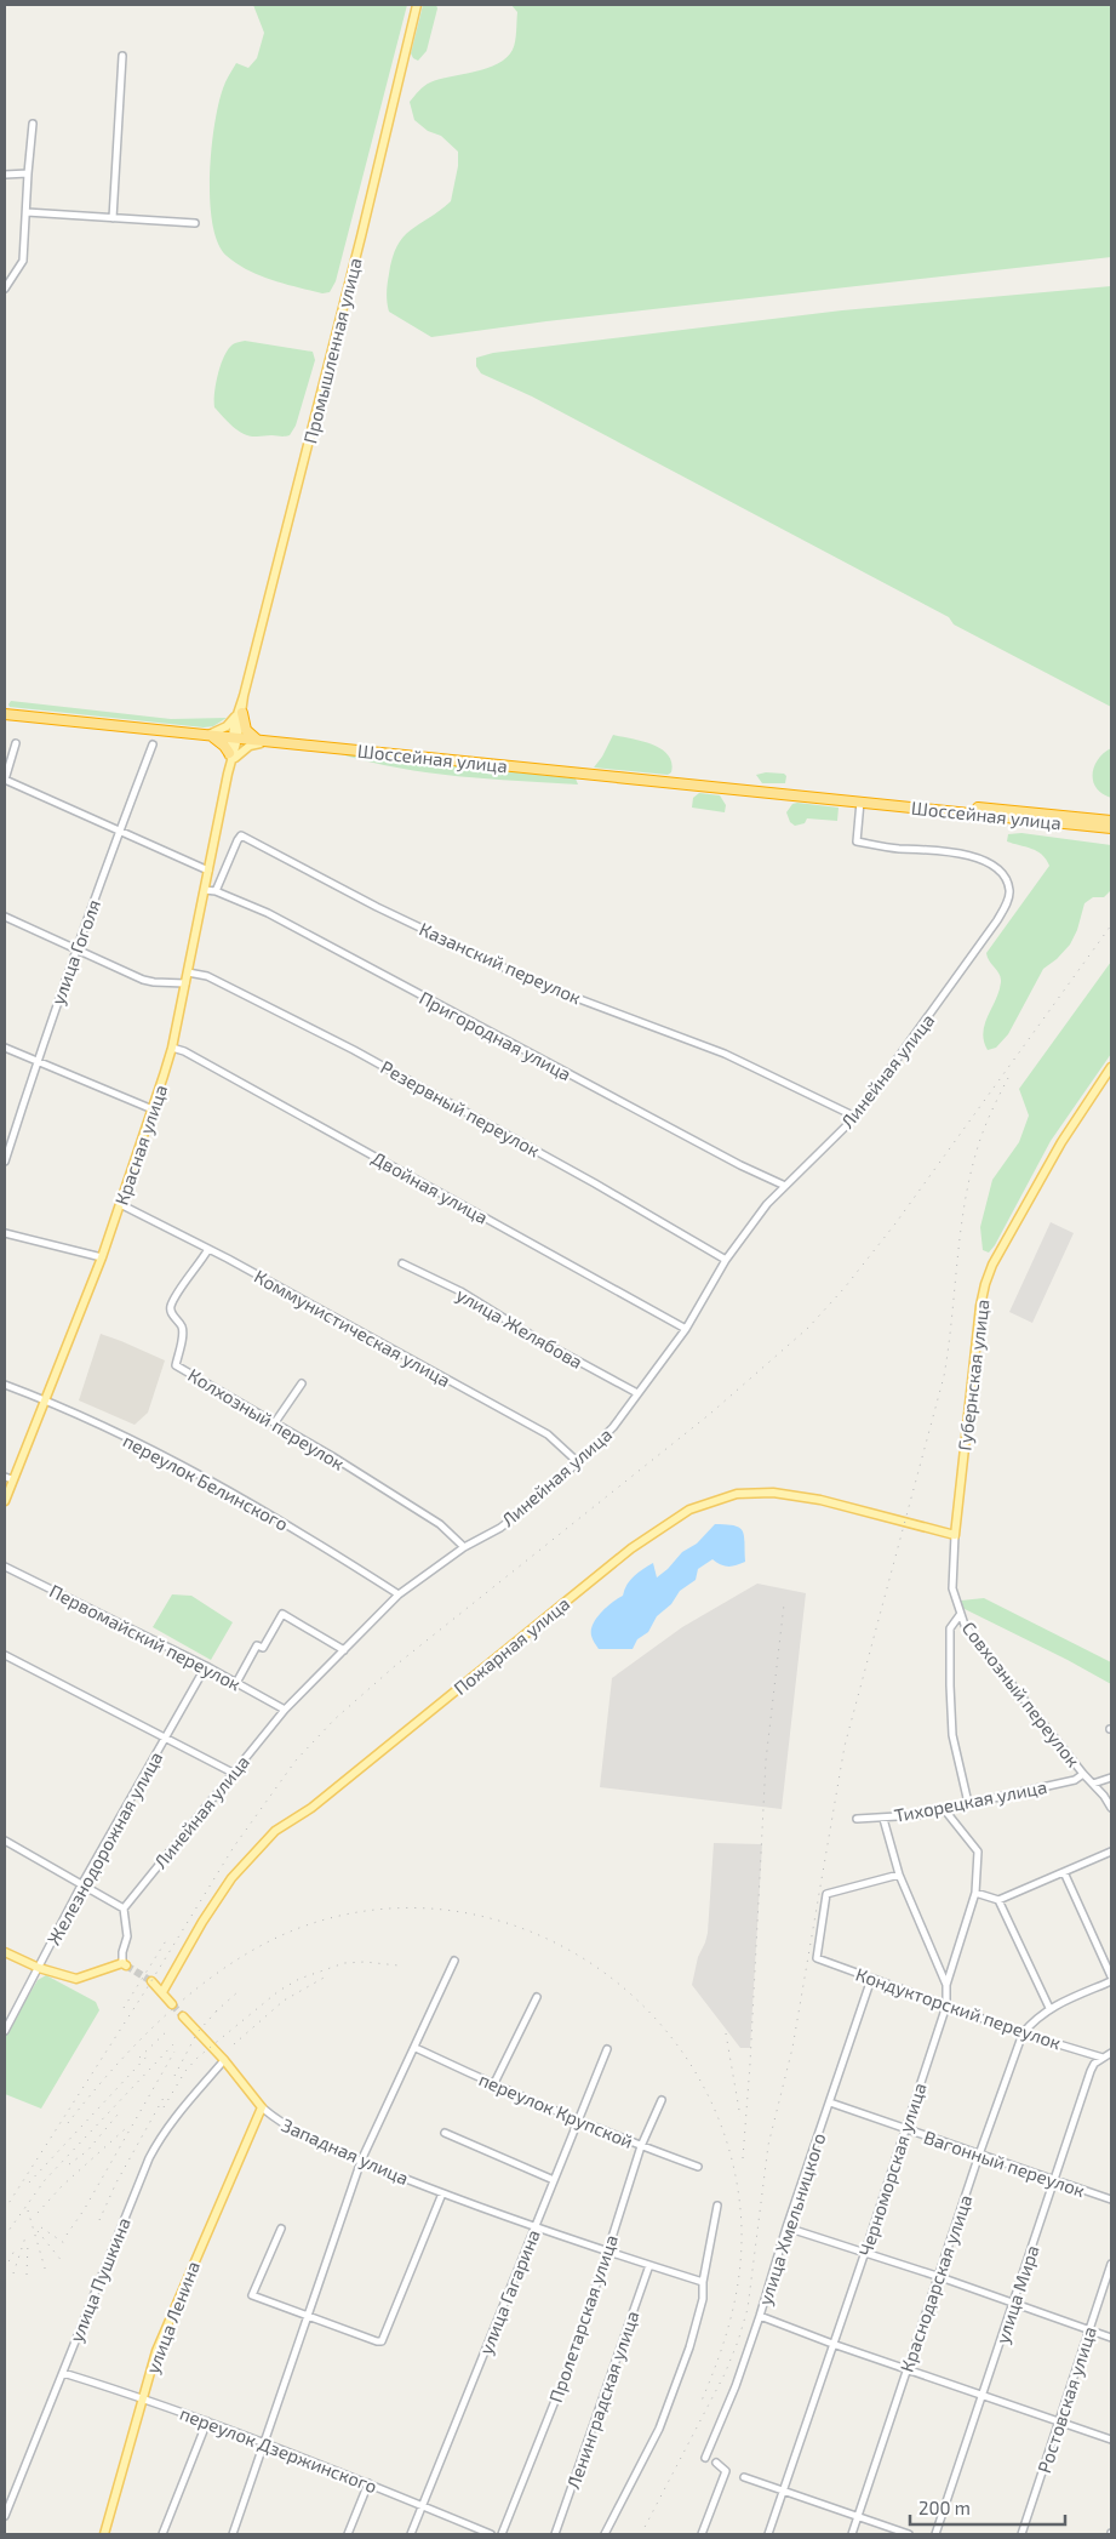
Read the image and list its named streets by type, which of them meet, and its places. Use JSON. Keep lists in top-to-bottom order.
{
  "streets": {
    "highway": ["Шоссейная улица"],
    "main road": [
      "Промышленная улица",
      "Красная улица",
      "Губернская улица",
      "Пожарная улица",
      "Западная улица",
      "улица Ленина"
    ],
    "street": [
      "улица Гоголя",
      "Казанский переулок",
      "Пригородная улица",
      "Линейная улица",
      "Резервный переулок",
      "Двойная улица",
      "Коммунистическая улица",
      "улица Желябова",
      "Колхозный переулок",
      "переулок Белинского",
      "Первомайский переулок",
      "Совхозный переулок",
      "Тихорецкая улица",
      "Железнодорожная улица",
      "Кондукторский переулок",
      "переулок Крупской",
      "Вагонный переулок",
      "Черноморская улица",
      "улица Хмельницкого",
      "улица Пушкина",
      "Краснодарская улица",
      "улица Гагарина",
      "улица Мира",
      "Пролетарская улица",
      "Ленинградская улица",
      "Ростовская улица",
      "переулок Дзержинского"
    ]
  },
  "crossings": [
    ["Промышленная улица", "Красная улица"],
    ["Шоссейная улица", "Линейная улица"],
    ["Шоссейная улица", "Красная улица"],
    ["Казанский переулок", "Пригородная улица"],
    ["Казанский переулок", "Линейная улица"],
    ["Пригородная улица", "Линейная улица"],
    ["Пригородная улица", "Красная улица"],
    ["Линейная улица", "Резервный переулок"],
    ["Линейная улица", "Двойная улица"],
    ["Линейная улица", "Коммунистическая улица"],
    ["Линейная улица", "улица Желябова"],
    ["Линейная улица", "Колхозный переулок"],
    ["Линейная улица", "переулок Белинского"],
    ["Линейная улица", "Первомайский переулок"],
    ["Резервный переулок", "Красная улица"],
    ["Красная улица", "Двойная улица"],
    ["Красная улица", "Коммунистическая улица"],
    ["Красная улица", "переулок Белинского"],
    ["Коммунистическая улица", "Колхозный переулок"],
    ["Губернская улица", "Пожарная улица"],
    ["Губернская улица", "Совхозный переулок"],
    ["Первомайский переулок", "Железнодорожная улица"],
    ["Пожарная улица", "Совхозный переулок"],
    ["Совхозный переулок", "Тихорецкая улица"],
    ["Тихорецкая улица", "Черноморская улица"],
    ["Кондукторский переулок", "Черноморская улица"],
    ["Кондукторский переулок", "улица Хмельницкого"],
    ["Кондукторский переулок", "Краснодарская улица"],
    ["Кондукторский переулок", "улица Мира"],
    ["переулок Крупской", "улица Гагарина"],
    ["переулок Крупской", "Пролетарская улица"],
    ["Западная улица", "улица Пушкина"],
    ["Западная улица", "улица Гагарина"],
    ["Западная улица", "улица Ленина"],
    ["Западная улица", "Пролетарская улица"],
    ["Западная улица", "Ленинградская улица"],
    ["Вагонный переулок", "Черноморская улица"],
    ["Вагонный переулок", "улица Хмельницкого"],
    ["Вагонный переулок", "Краснодарская улица"],
    ["Вагонный переулок", "улица Мира"],
    ["улица Пушкина", "переулок Дзержинского"],
    ["улица Гагарина", "переулок Дзержинского"],
    ["улица Ленина", "переулок Дзержинского"]
  ],
  "scale_bar": "200 m"
}
